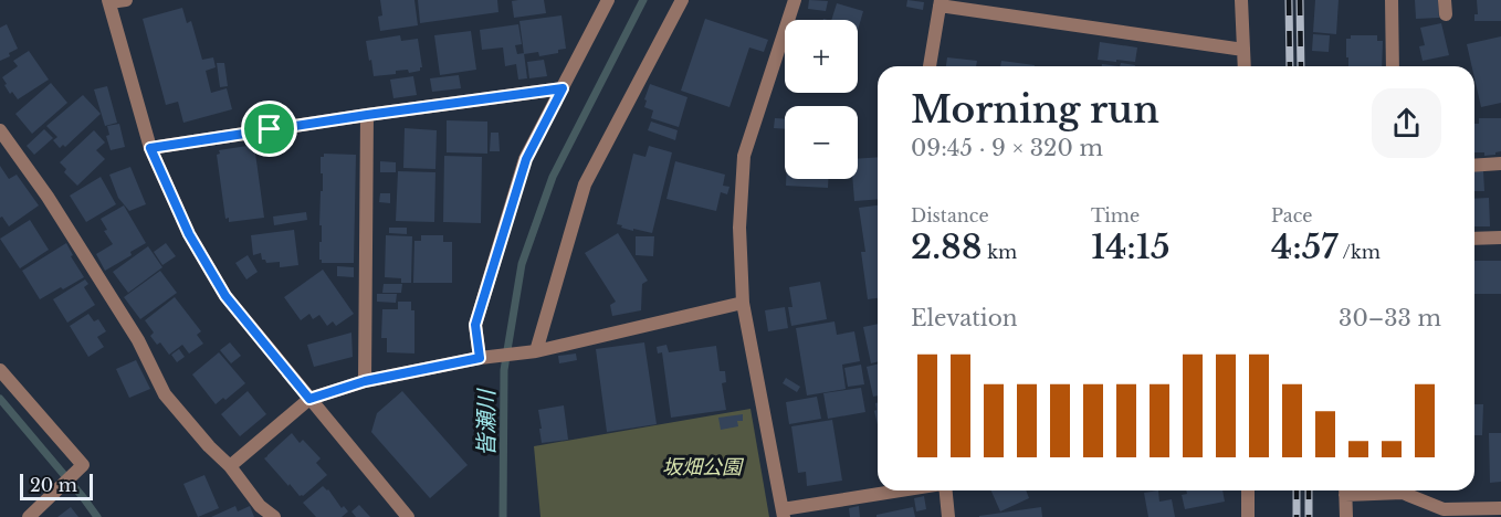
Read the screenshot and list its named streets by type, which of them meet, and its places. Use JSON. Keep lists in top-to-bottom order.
{
  "water": ["皆瀬川"],
  "parks": ["坂畑公園"],
  "scale_bar": "20 m",
  "page": {
    "map_buttons": ["+", "−"],
    "heading": ["Morning run", "09:45 · 9 × 320 m"],
    "stats": [
      ["Distance", "2.88 km"],
      ["Time", "14:15"],
      ["Pace", "4:57 /km"]
    ],
    "chart": ["Elevation", "30–33 m"],
    "scale": "20 m"
  }
}
